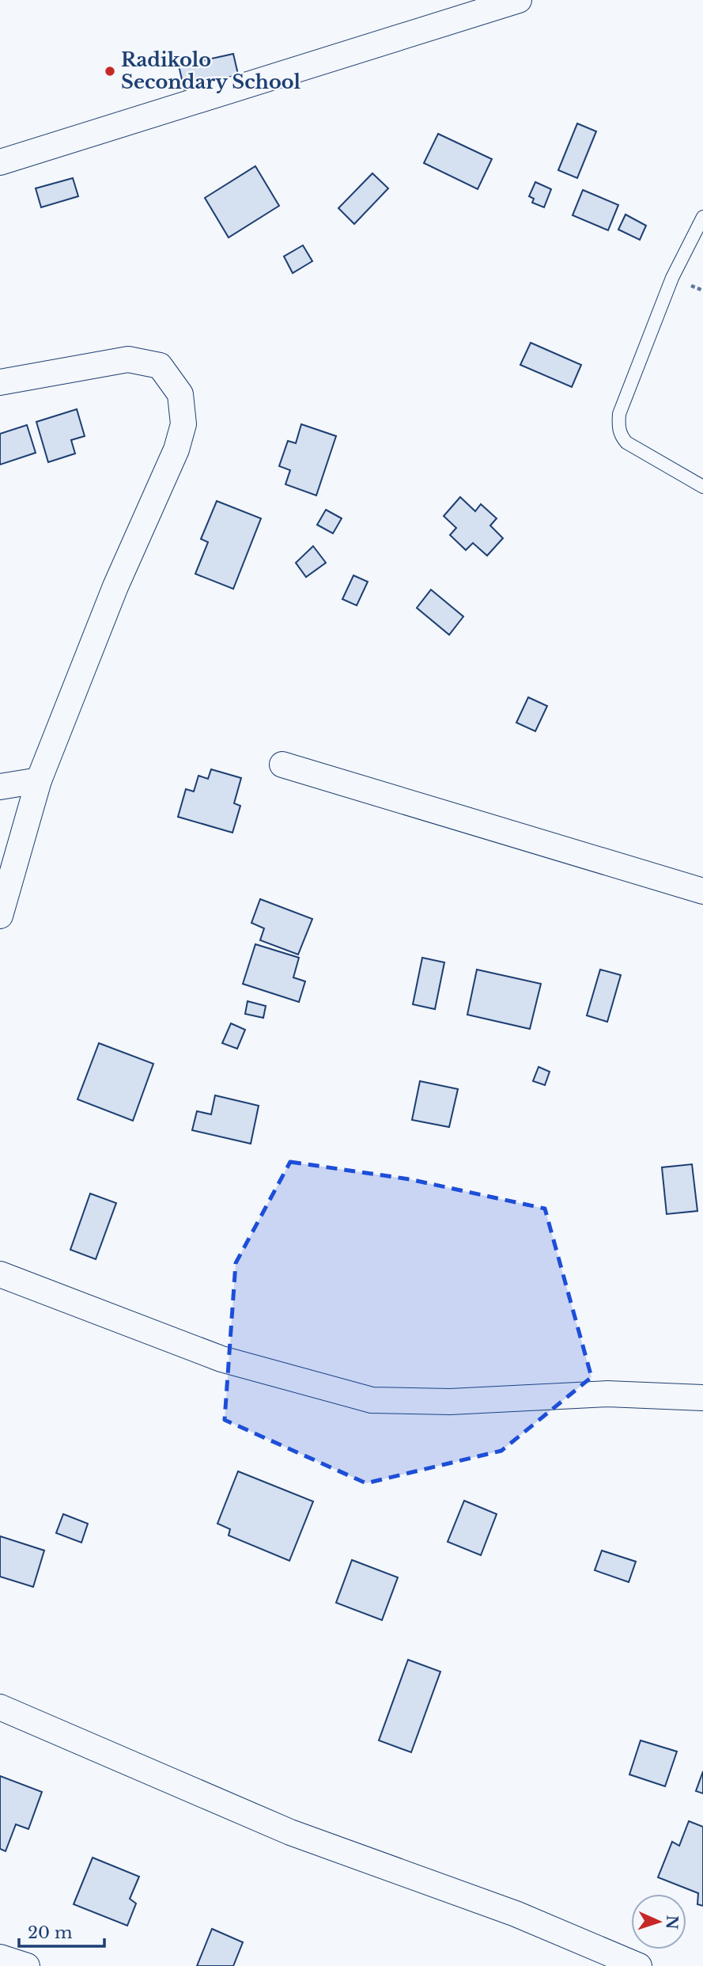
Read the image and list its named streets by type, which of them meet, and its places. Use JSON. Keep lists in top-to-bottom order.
{
  "places": ["Radikolo Secondary School"],
  "scale_bar": "20 m",
  "north": "right"
}
